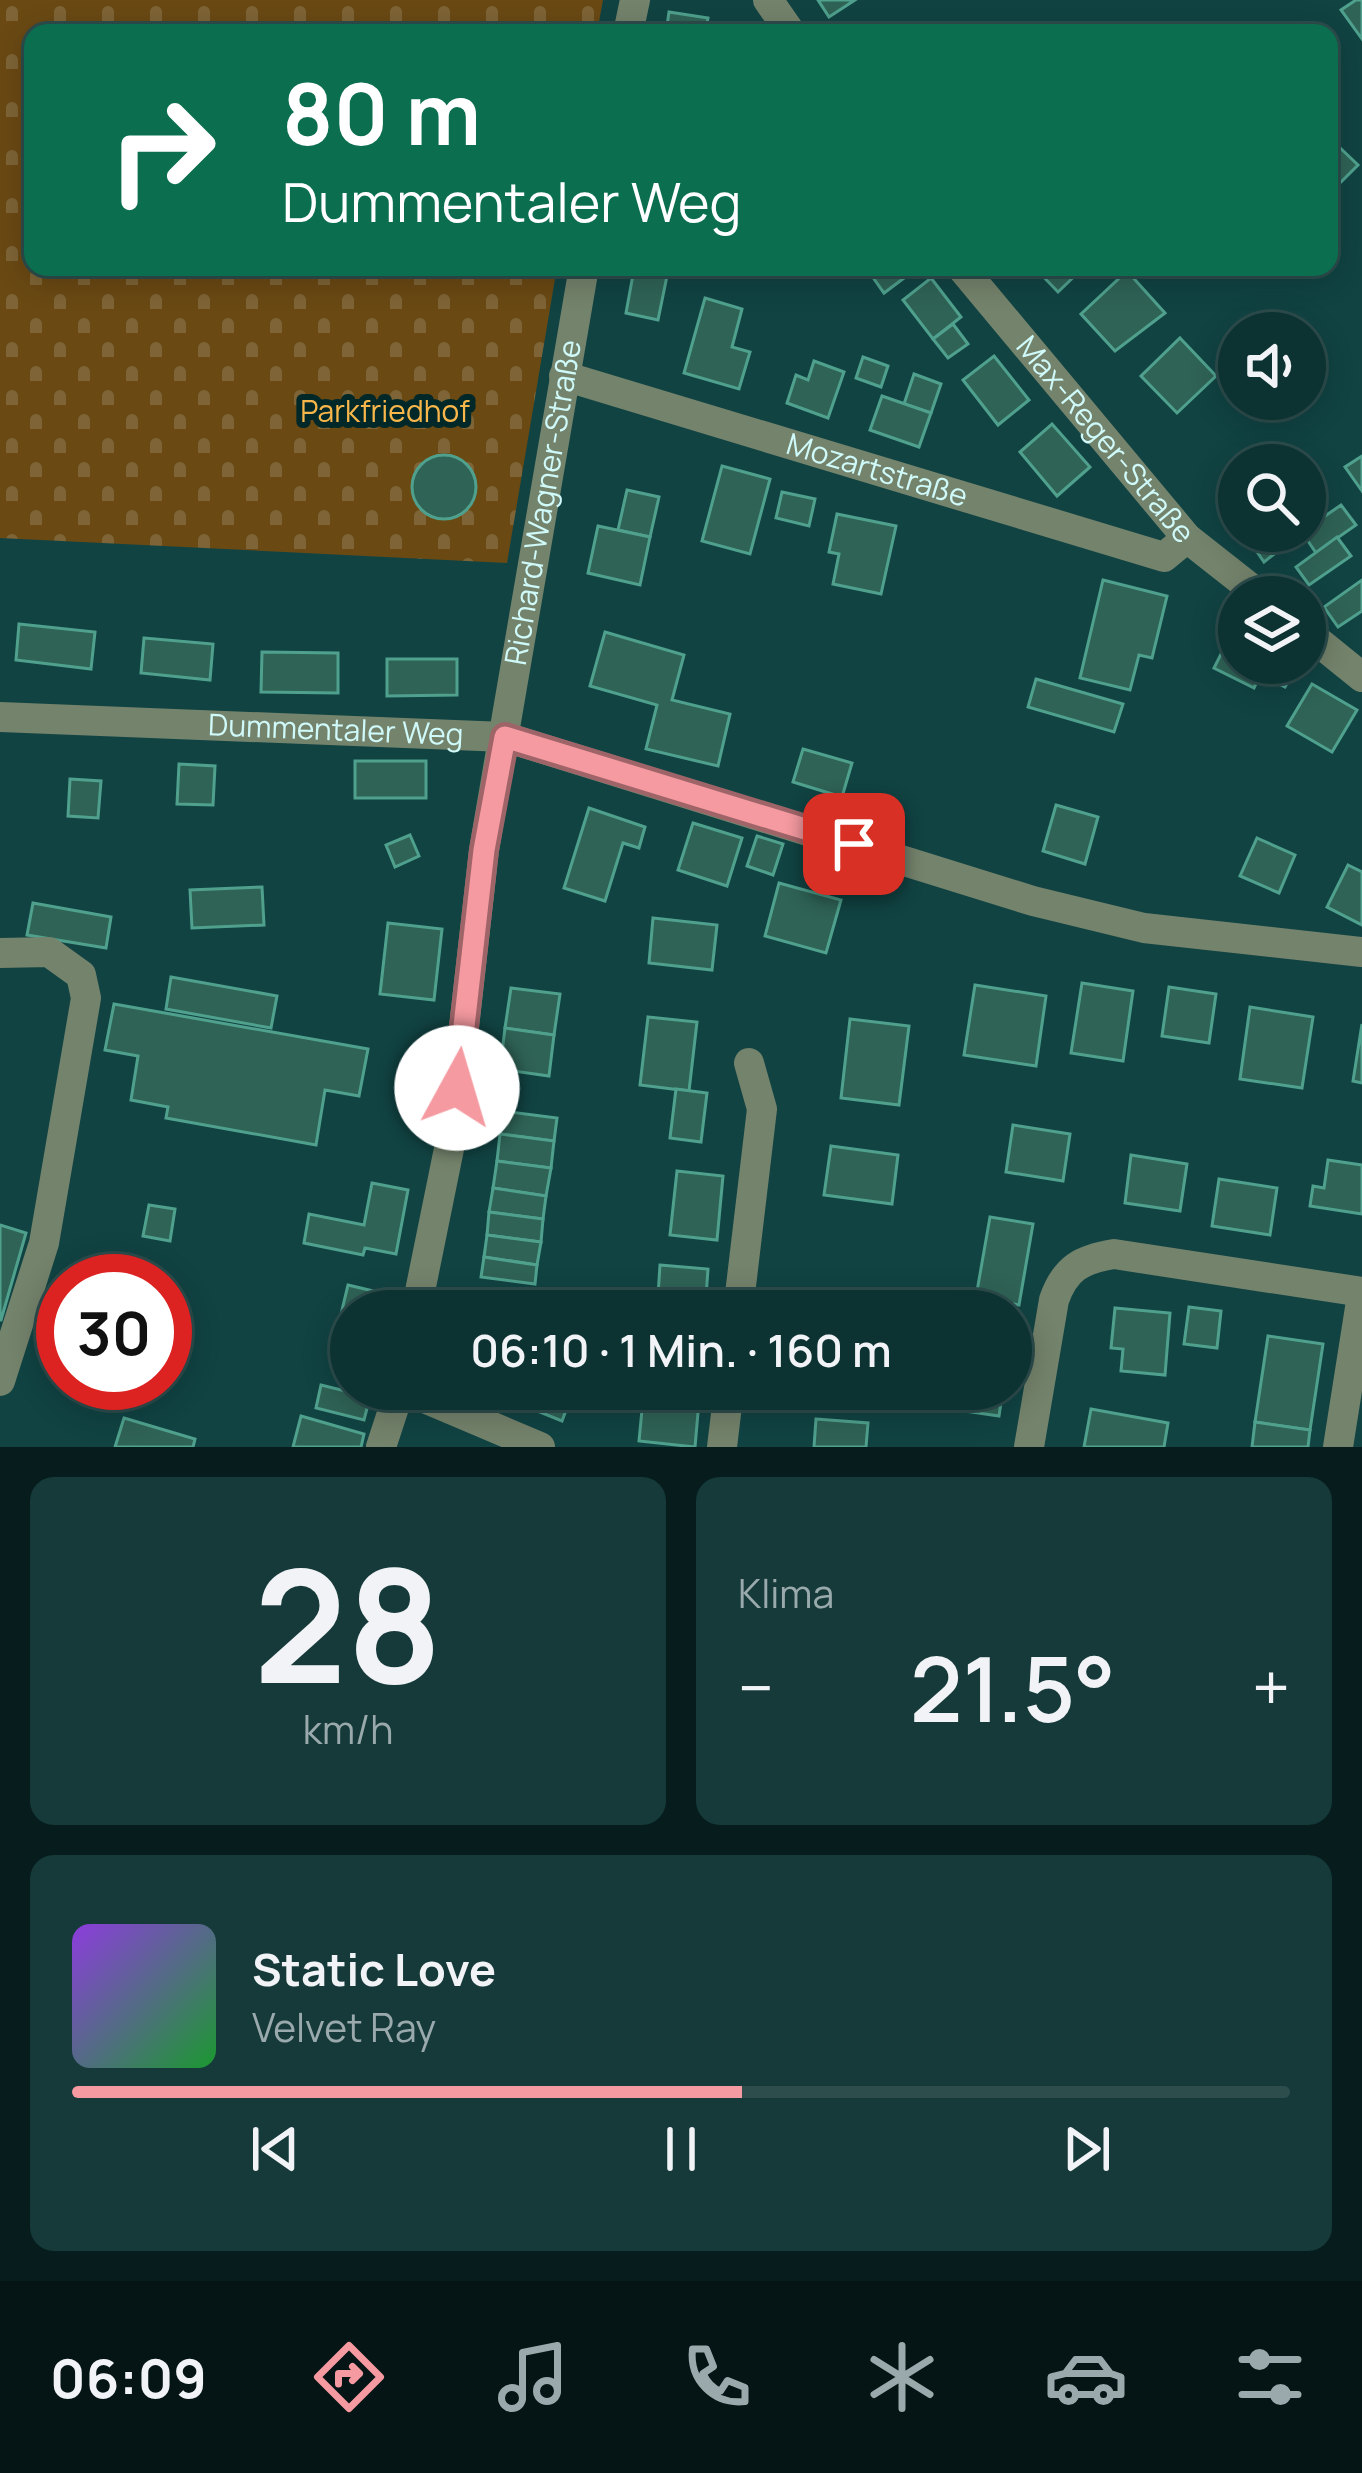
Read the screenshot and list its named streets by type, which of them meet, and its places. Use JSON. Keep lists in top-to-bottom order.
{
  "streets": {
    "street": [
      "Max-Reger-Straße",
      "Mozartstraße",
      "Richard-Wagner-Straße",
      "Dummentaler Weg"
    ]
  },
  "crossings": [
    ["Max-Reger-Straße", "Mozartstraße"],
    ["Mozartstraße", "Richard-Wagner-Straße"],
    ["Richard-Wagner-Straße", "Dummentaler Weg"]
  ],
  "parks": ["Parkfriedhof"],
  "page": {
    "turn": ["80 m", "Dummentaler Weg"],
    "limit": "30",
    "trip": "06:10 · 1 Min. · 160 m",
    "tile": [
      ["28", "km/h"],
      "Klima"
    ],
    "heat": ["−", "21.5°", "+"],
    "song": ["Static Love", "Velvet Ray"],
    "tabs": "06:09"
  }
}
